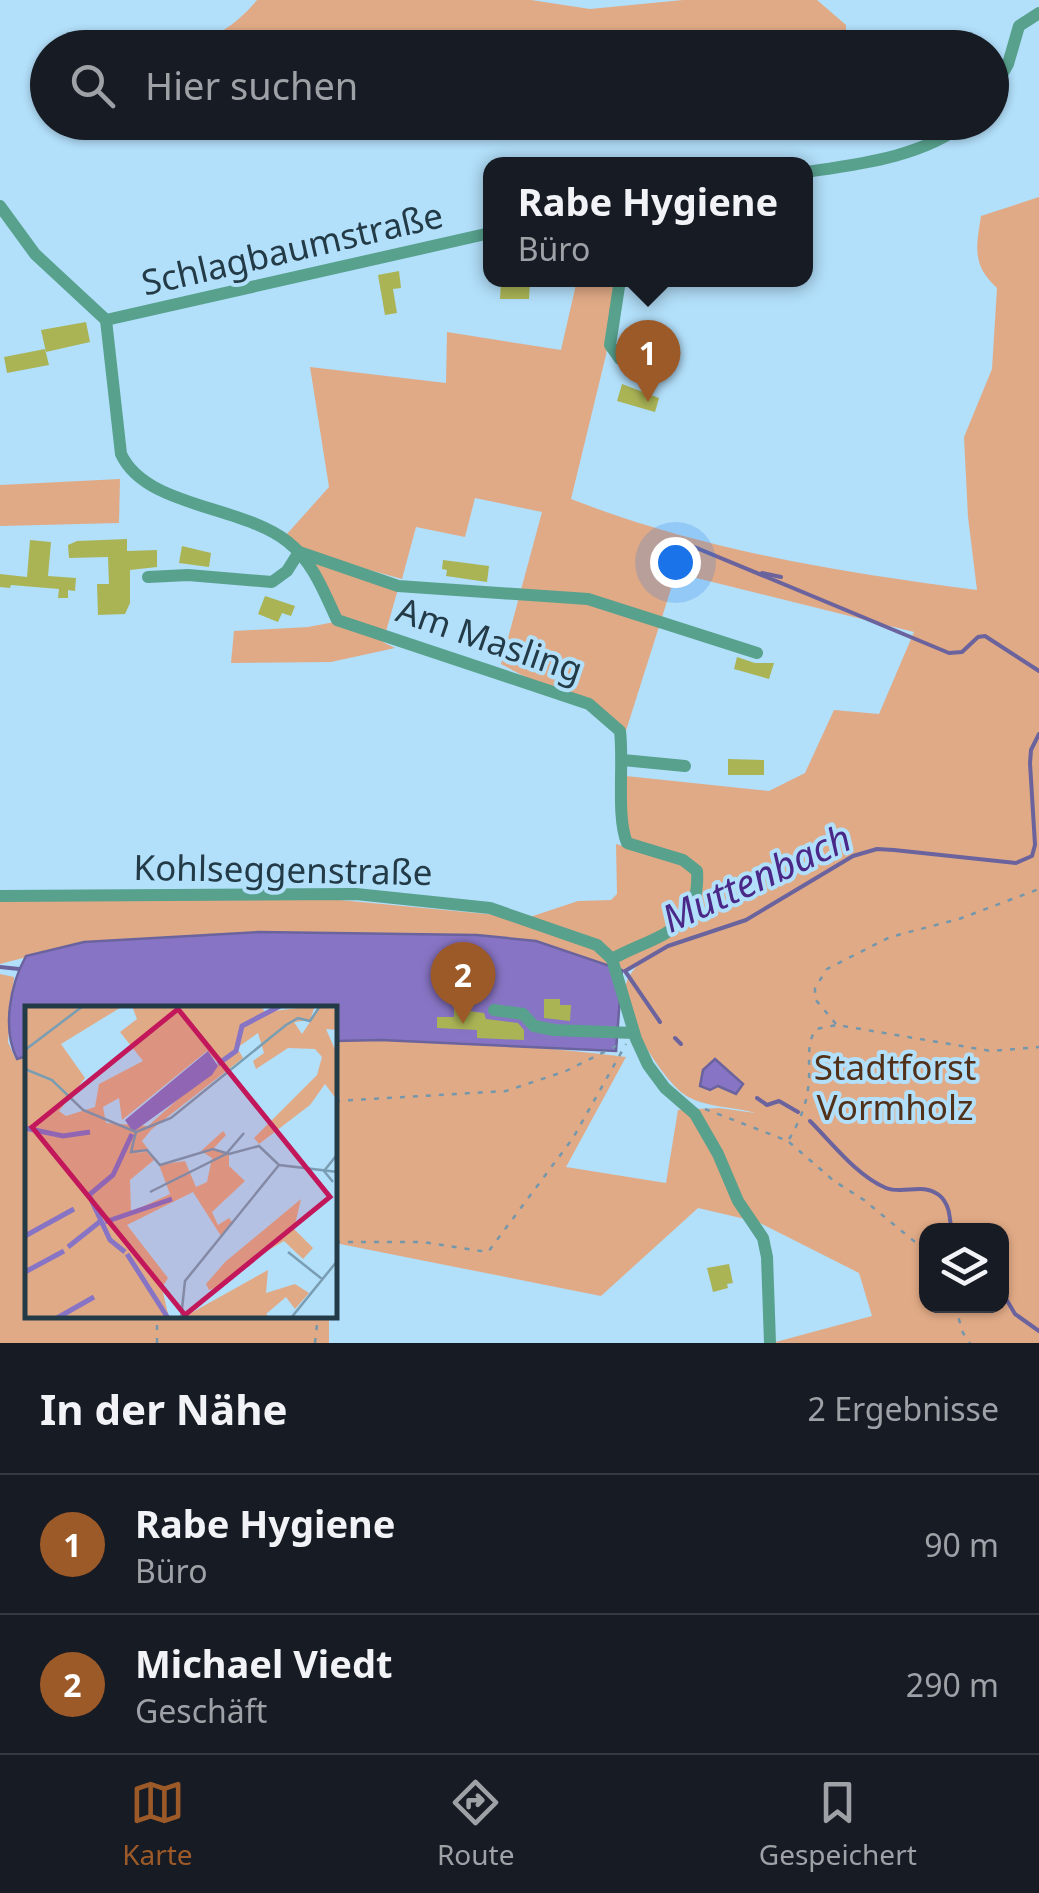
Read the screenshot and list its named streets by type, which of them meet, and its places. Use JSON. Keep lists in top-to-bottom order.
{
  "streets": {
    "street": ["Schlagbaumstraße", "Am Masling", "Kohlseggenstraße"]
  },
  "crossings": [
    ["Schlagbaumstraße", "Am Masling"],
    ["Am Masling", "Kohlseggenstraße"]
  ],
  "water": ["Muttenbach"],
  "parks": ["Stadtforst Vormholz"],
  "page": {
    "search": "Hier suchen",
    "popup": ["Rabe Hygiene", "Büro"],
    "pins": ["1", "2"],
    "heading": ["In der Nähe", "2 Ergebnisse"],
    "list": [
      {
        "mark": "1",
        "name": "Rabe Hygiene",
        "note": "Büro",
        "value": "90 m"
      },
      {
        "mark": "2",
        "name": "Michael Viedt",
        "note": "Geschäft",
        "value": "290 m"
      }
    ],
    "nav": ["Karte", "Route", "Gespeichert"]
  }
}
